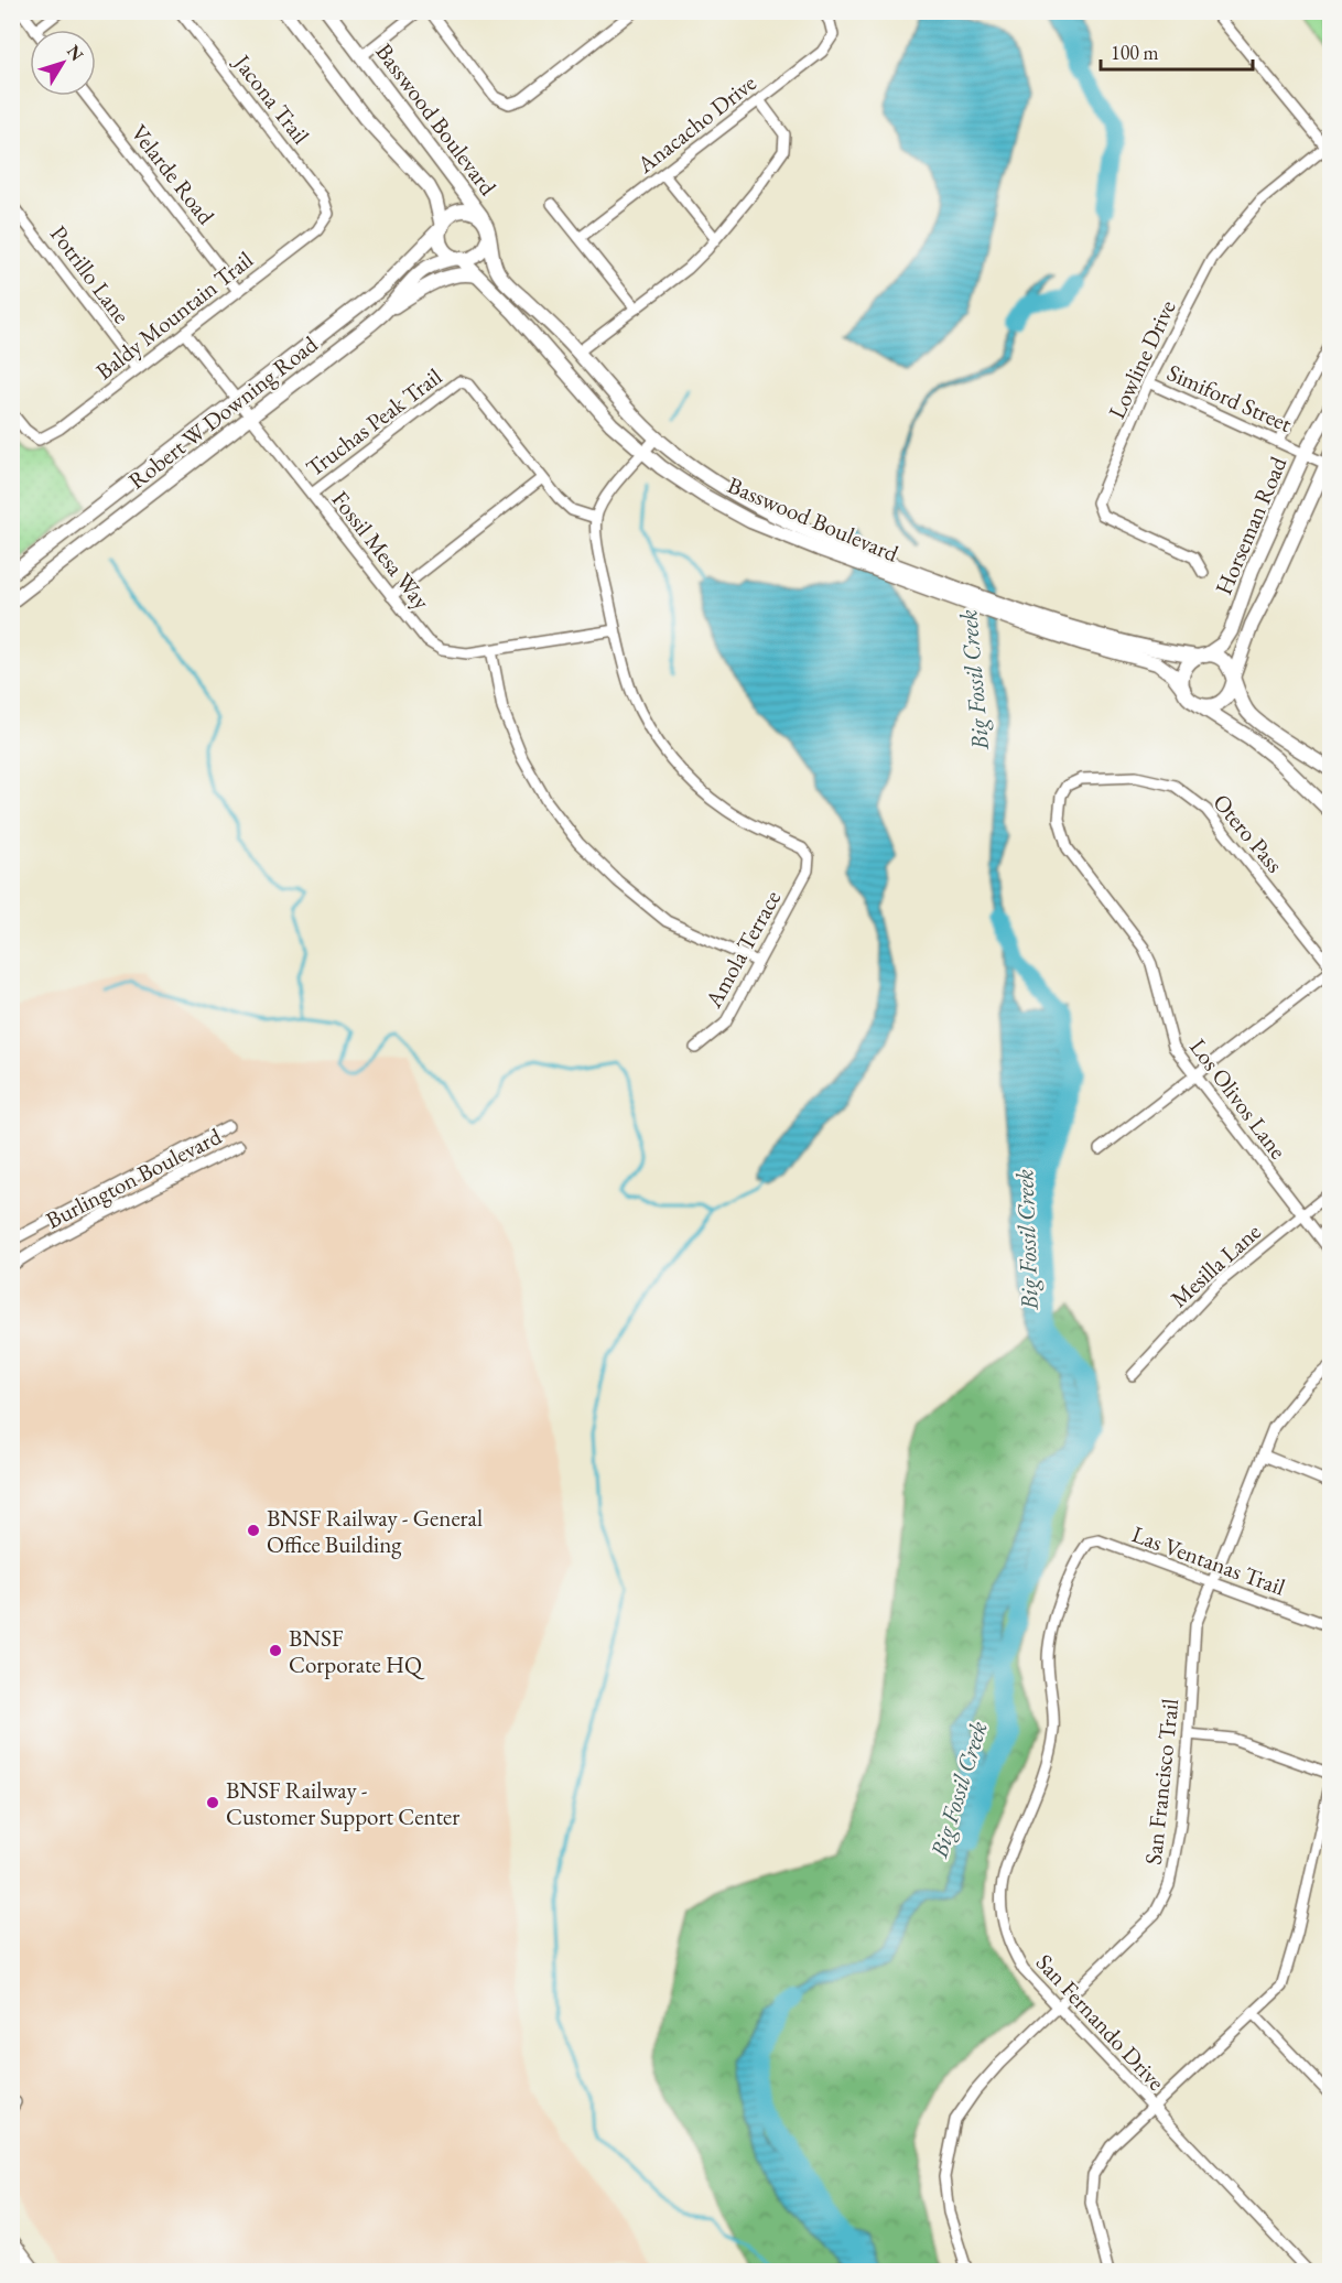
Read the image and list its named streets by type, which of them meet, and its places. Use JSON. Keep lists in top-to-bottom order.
{
  "streets": {
    "main road": ["Basswood Boulevard", "Robert W Downing Road", "Horseman Road"],
    "street": [
      "Jacona Trail",
      "Anacacho Drive",
      "Velarde Road",
      "Potrillo Lane",
      "Baldy Mountain Trail",
      "Lowline Drive",
      "Simiford Street",
      "Truchas Peak Trail",
      "Fossil Mesa Way",
      "Otero Pass",
      "Amola Terrace",
      "Los Olivos Lane",
      "Burlington Boulevard",
      "Mesilla Lane",
      "Las Ventanas Trail",
      "San Francisco Trail",
      "San Fernando Drive"
    ]
  },
  "crossings": [
    ["Jacona Trail", "Baldy Mountain Trail"],
    ["Basswood Boulevard", "Robert W Downing Road"],
    ["Basswood Boulevard", "Horseman Road"],
    ["Velarde Road", "Baldy Mountain Trail"],
    ["Potrillo Lane", "Baldy Mountain Trail"],
    ["Baldy Mountain Trail", "Fossil Mesa Way"],
    ["Lowline Drive", "Simiford Street"],
    ["Simiford Street", "Horseman Road"],
    ["Robert W Downing Road", "Fossil Mesa Way"],
    ["Truchas Peak Trail", "Fossil Mesa Way"],
    ["Fossil Mesa Way", "Amola Terrace"],
    ["Otero Pass", "Los Olivos Lane"],
    ["Los Olivos Lane", "Mesilla Lane"],
    ["Las Ventanas Trail", "San Francisco Trail"],
    ["Las Ventanas Trail", "San Fernando Drive"],
    ["San Francisco Trail", "San Fernando Drive"]
  ],
  "water": ["Big Fossil Creek"],
  "places": ["BNSF Railway - General Office Building", "BNSF Corporate HQ", "BNSF Railway - Customer Support Center"],
  "scale_bar": "100 m",
  "north": "top right"
}
